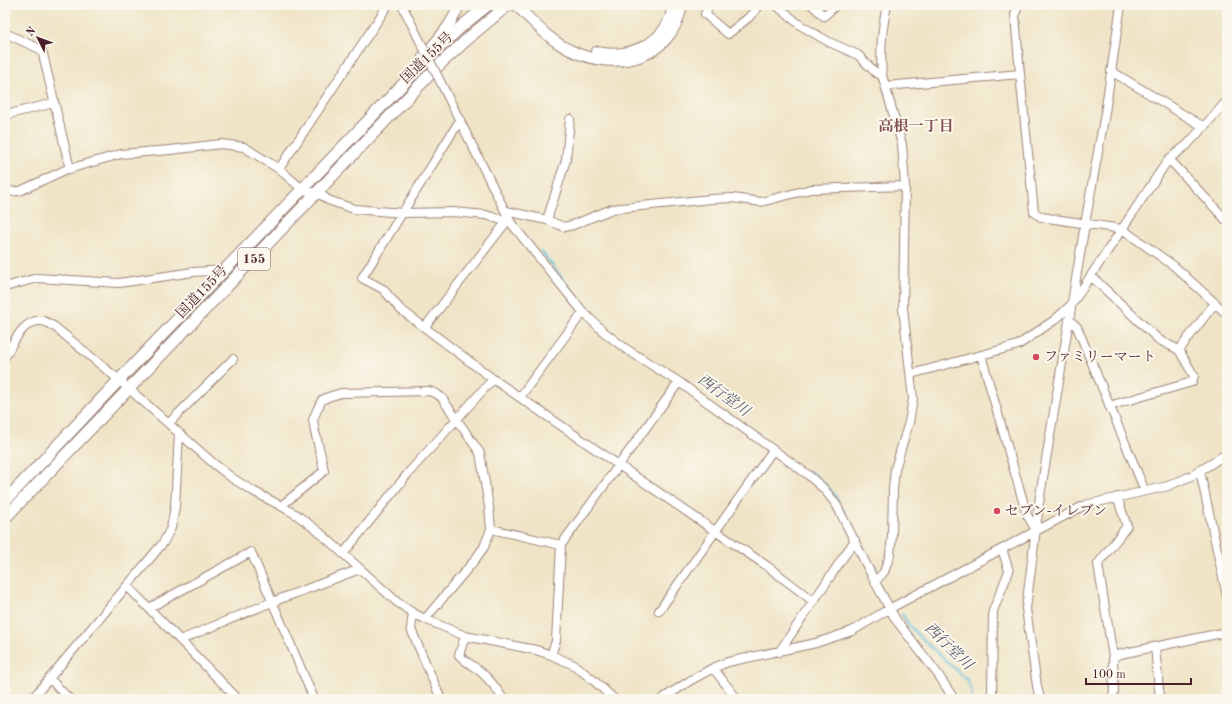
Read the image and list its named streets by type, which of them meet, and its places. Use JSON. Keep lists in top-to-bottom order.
{
  "streets": {
    "highway": ["国道155号", "155"]
  },
  "districts": ["高根一丁目"],
  "water": ["西行堂川"],
  "places": ["ファミリーマート", "セブン-イレブン"],
  "scale_bar": "100 m",
  "north": "top left"
}
